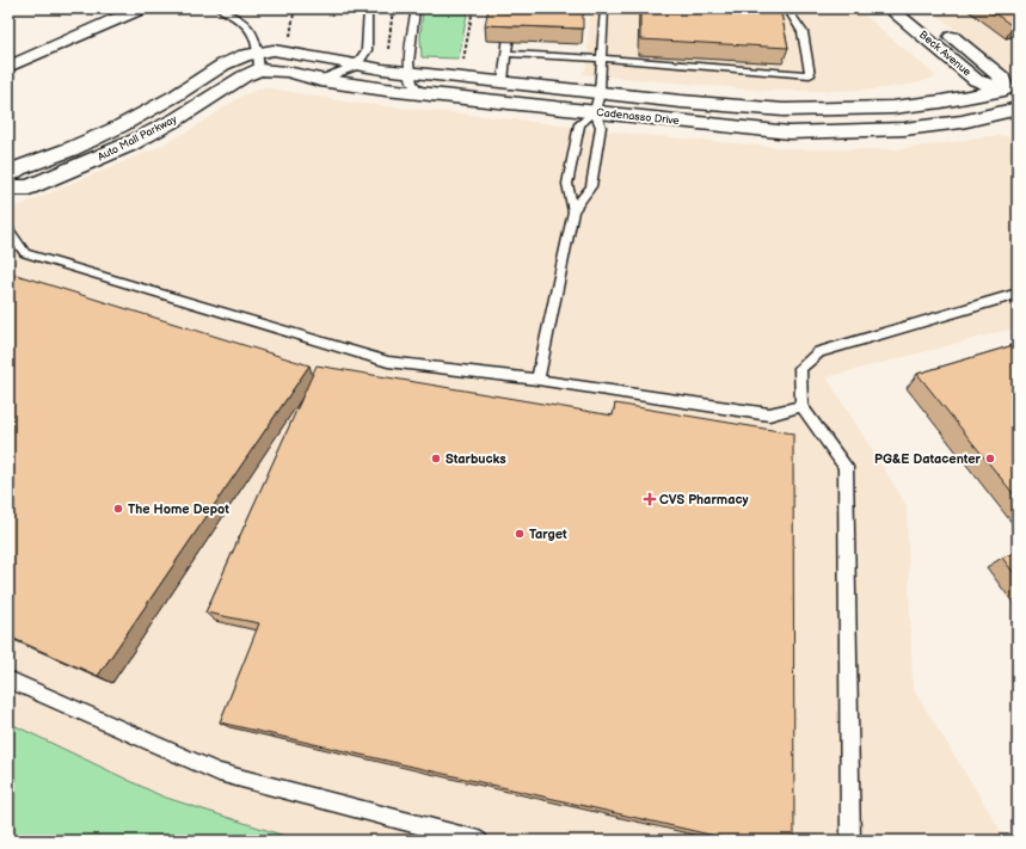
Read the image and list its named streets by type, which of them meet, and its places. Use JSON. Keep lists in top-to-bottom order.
{
  "streets": {
    "main road": ["Beck Avenue", "Cadenasso Drive", "Auto Mall Parkway"]
  },
  "crossings": [
    ["Beck Avenue", "Cadenasso Drive"],
    ["Cadenasso Drive", "Auto Mall Parkway"]
  ],
  "places": {
    "other": [
      "Starbucks",
      "PG&E Datacenter",
      "The Home Depot",
      "Target"
    ],
    "health": ["CVS Pharmacy"]
  }
}
